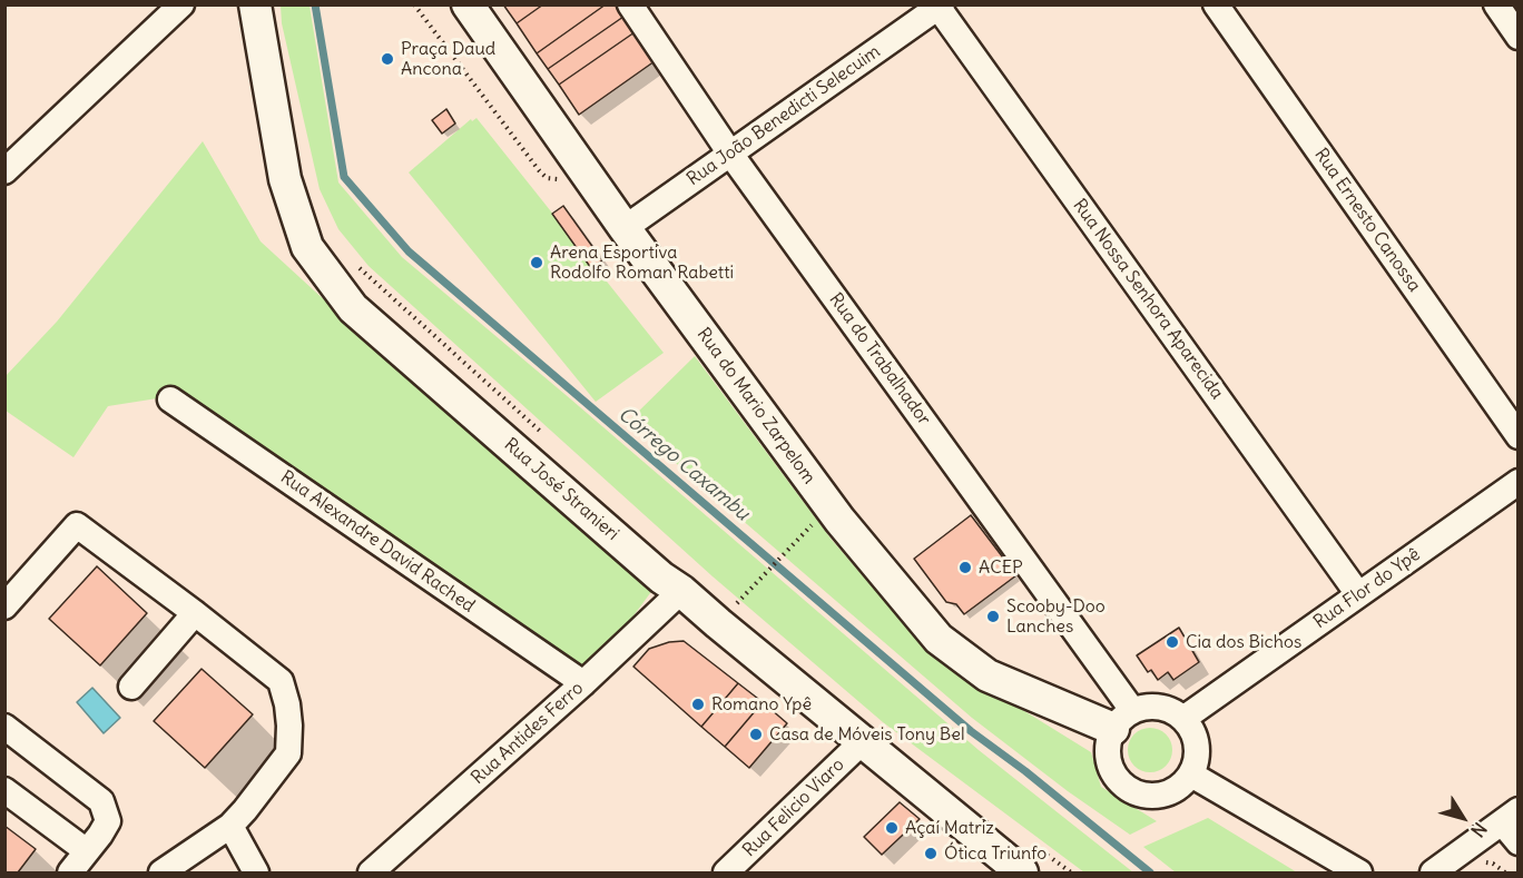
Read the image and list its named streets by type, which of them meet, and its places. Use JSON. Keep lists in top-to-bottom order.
{
  "streets": {
    "street": [
      "Rua João Benedicti Selecuim",
      "Rua Ernesto Canossa",
      "Rua Nossa Senhora Aparecida",
      "Rua do Trabalhador",
      "Rua do Mario Zarpelom",
      "Rua José Stranieri",
      "Rua Alexandre David Rached",
      "Rua Flor do Ypê",
      "Rua Antides Ferro",
      "Rua Felicio Viaro"
    ]
  },
  "crossings": [
    ["Rua João Benedicti Selecuim", "Rua Nossa Senhora Aparecida"],
    ["Rua João Benedicti Selecuim", "Rua do Trabalhador"],
    ["Rua João Benedicti Selecuim", "Rua do Mario Zarpelom"],
    ["Rua Nossa Senhora Aparecida", "Rua Flor do Ypê"],
    ["Rua do Trabalhador", "Rua do Mario Zarpelom"],
    ["Rua do Trabalhador", "Rua Flor do Ypê"],
    ["Rua do Mario Zarpelom", "Rua Flor do Ypê"],
    ["Rua José Stranieri", "Rua Antides Ferro"],
    ["Rua José Stranieri", "Rua Felicio Viaro"],
    ["Rua Alexandre David Rached", "Rua Antides Ferro"]
  ],
  "water": ["Córrego Caxambu"],
  "places": [
    "Praça Daud Ancona",
    "Arena Esportiva Rodolfo Roman Rabetti",
    "ACEP",
    "Scooby-Doo Lanches",
    "Cia dos Bichos",
    "Romano Ypê",
    "Casa de Móveis Tony Bel",
    "Açaí Matriz",
    "Ótica Triunfo"
  ],
  "north": "bottom right"
}
